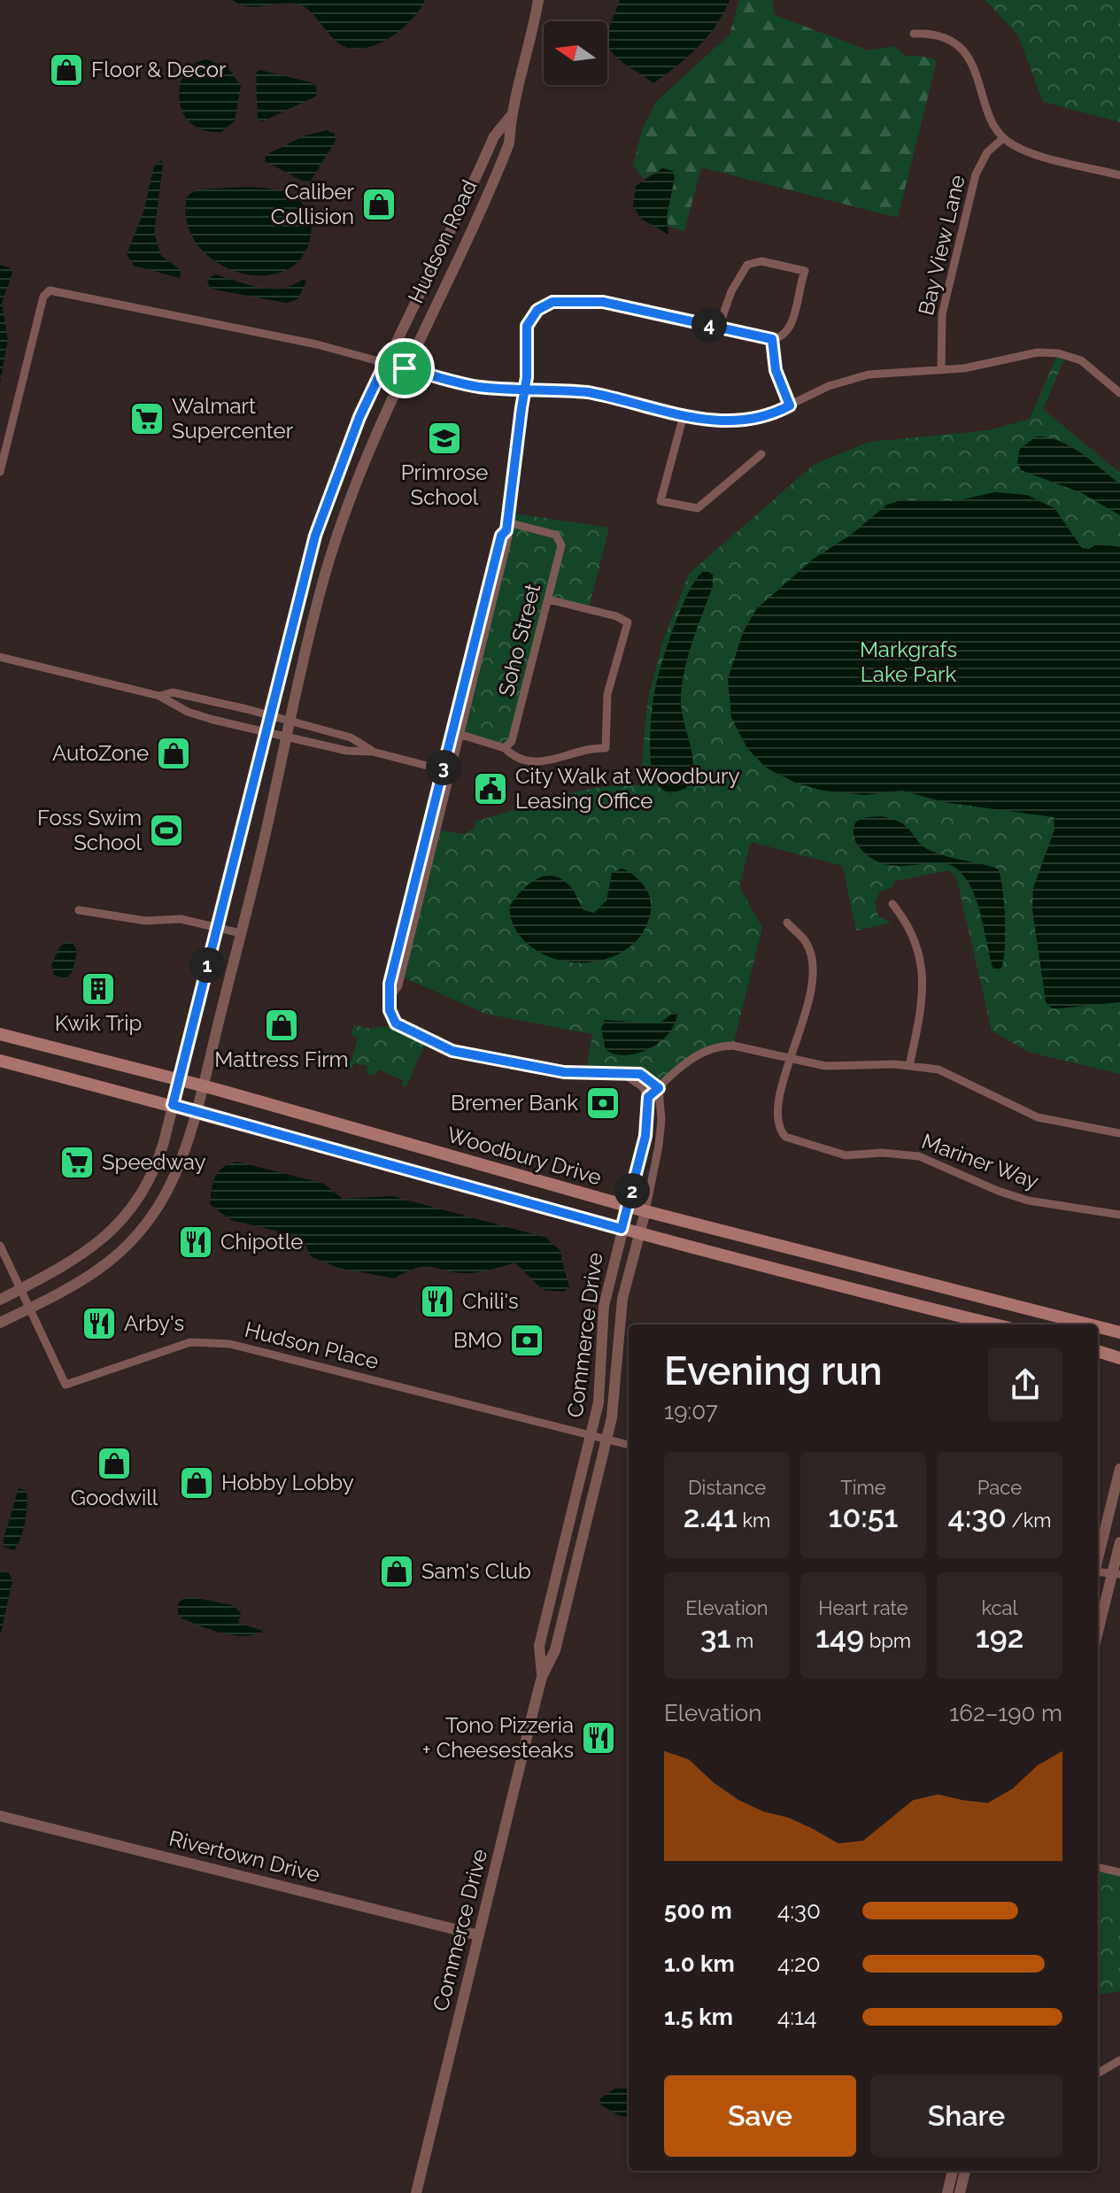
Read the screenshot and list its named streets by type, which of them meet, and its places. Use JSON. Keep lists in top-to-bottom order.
{
  "streets": {
    "main road": ["Woodbury Drive"],
    "street": [
      "Hudson Road",
      "Bay View Lane",
      "Soho Street",
      "Mariner Way",
      "Commerce Drive",
      "Hudson Place",
      "Rivertown Drive"
    ]
  },
  "crossings": [
    ["Hudson Road", "Woodbury Drive"],
    ["Hudson Road", "Hudson Place"],
    ["Woodbury Drive", "Commerce Drive"],
    ["Commerce Drive", "Hudson Place"],
    ["Commerce Drive", "Rivertown Drive"]
  ],
  "parks": ["Markgrafs Lake Park"],
  "places": {
    "shop": [
      "Floor & Decor",
      "Caliber Collision",
      "AutoZone",
      "Mattress Firm",
      "Goodwill",
      "Hobby Lobby",
      "Sam's Club"
    ],
    "supermarket": ["Walmart Supercenter", "Speedway"],
    "school or university": ["Primrose School"],
    "public building": ["City Walk at Woodbury Leasing Office"],
    "sports": ["Foss Swim School"],
    "building": ["Kwik Trip"],
    "bank": ["Bremer Bank", "BMO"],
    "restaurant": [
      "Chipotle",
      "Chili's",
      "Arby's",
      "Tono Pizzeria + Cheesesteaks"
    ]
  },
  "north": "left",
  "page": {
    "pins": [
      "4",
      "3",
      "1",
      "2"
    ],
    "heading": ["Evening run", "19:07"],
    "stats": [
      ["Distance", "2.41 km"],
      ["Time", "10:51"],
      ["Pace", "4:30 /km"],
      ["Elevation", "31 m"],
      ["Heart rate", "149 bpm"],
      ["kcal", "192"]
    ],
    "chart": ["Elevation", "162–190 m"],
    "list": [
      {
        "name": "500 m",
        "note": "4:30"
      },
      {
        "name": "1.0 km",
        "note": "4:20"
      },
      {
        "name": "1.5 km",
        "note": "4:14"
      }
    ],
    "buttons": ["Save", "Share"]
  }
}
